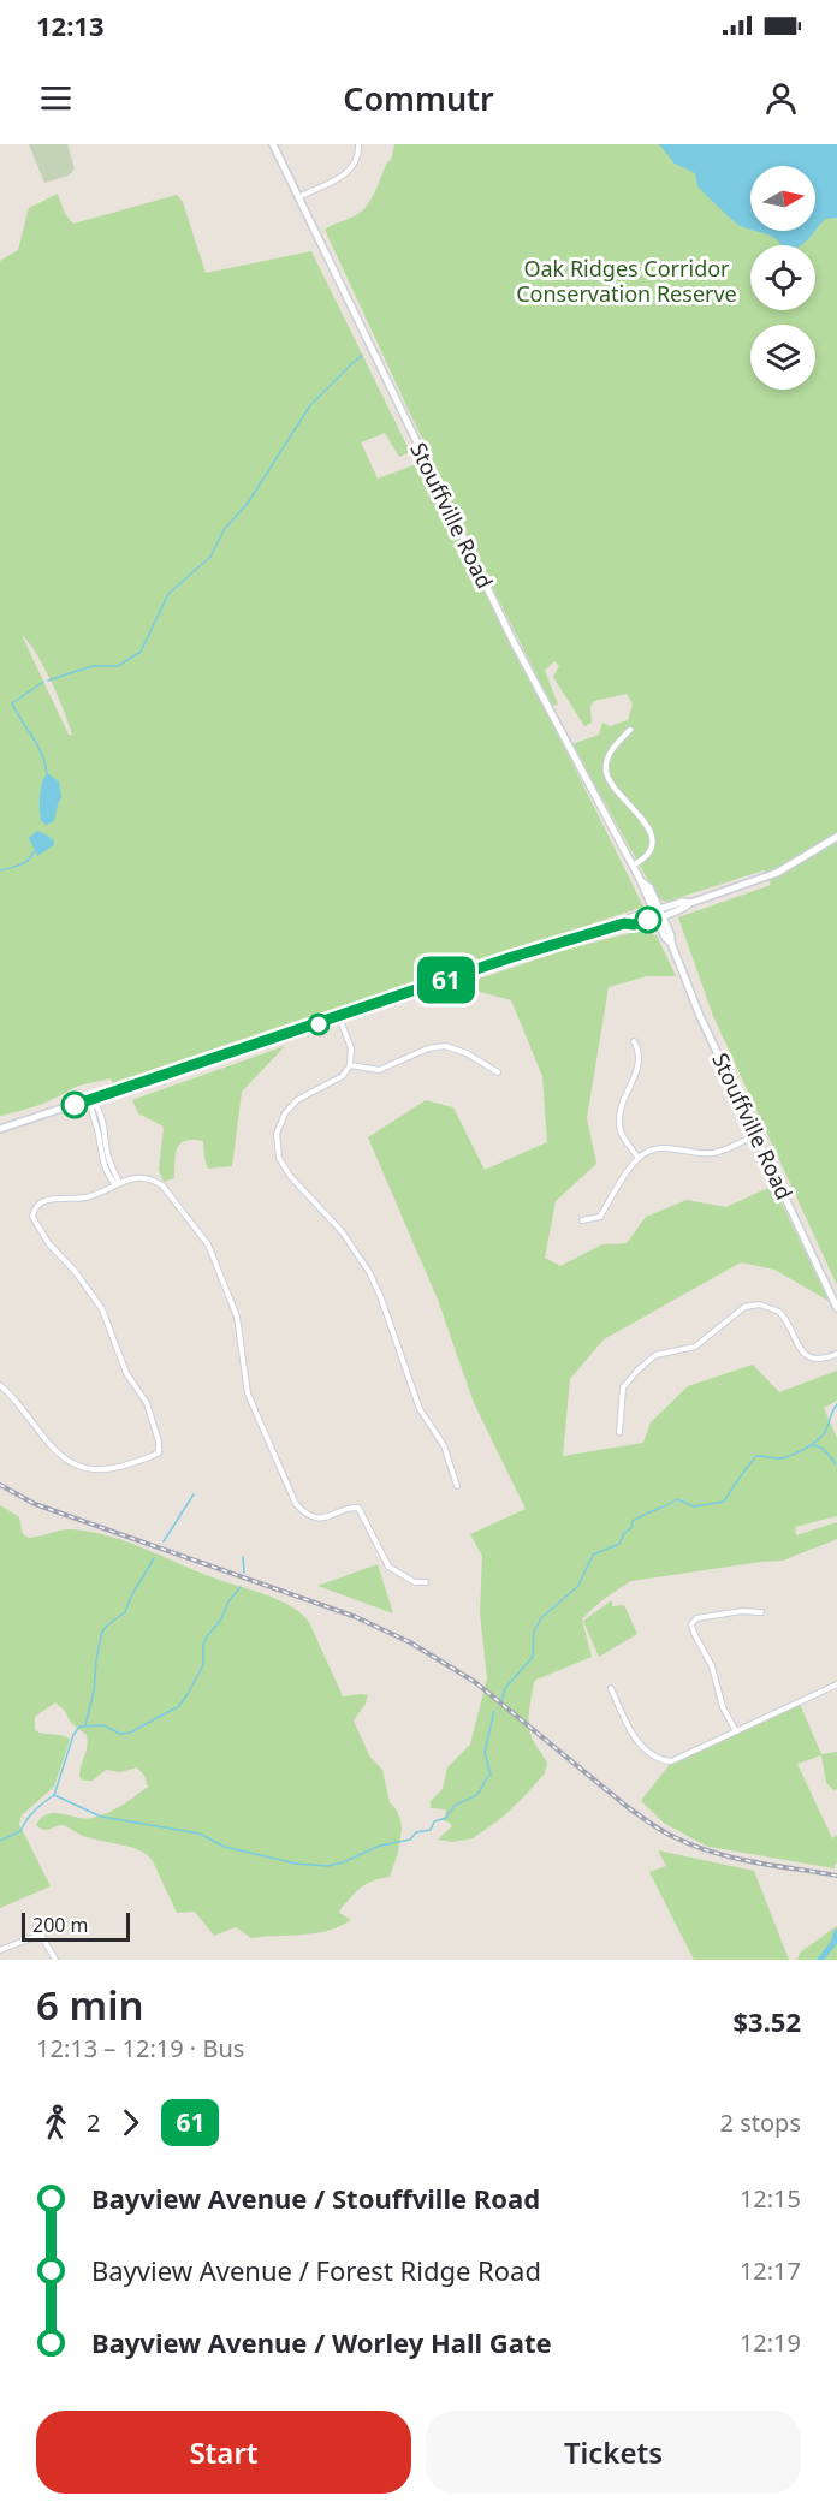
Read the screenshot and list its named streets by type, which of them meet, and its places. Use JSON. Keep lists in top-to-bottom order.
{
  "streets": {
    "main road": ["Stouffville Road"]
  },
  "parks": ["Oak Ridges Corridor Conservation Reserve"],
  "lines": ["bus line 61"],
  "scale_bar": "200 m",
  "north": "right",
  "page": {
    "status": "12:13",
    "header": "Commutr",
    "on_map": "61",
    "scale": "200 m",
    "heading": ["6 min", "12:13 – 12:19 · Bus", "$3.52"],
    "legs": ["2", "61", "2 stops"],
    "list": [
      {
        "name": "Bayview Avenue / Stouffville Road",
        "value": "12:15"
      },
      {
        "name": "Bayview Avenue / Forest Ridge Road",
        "value": "12:17"
      },
      {
        "name": "Bayview Avenue / Worley Hall Gate",
        "value": "12:19"
      }
    ],
    "buttons": ["Start", "Tickets"]
  }
}
